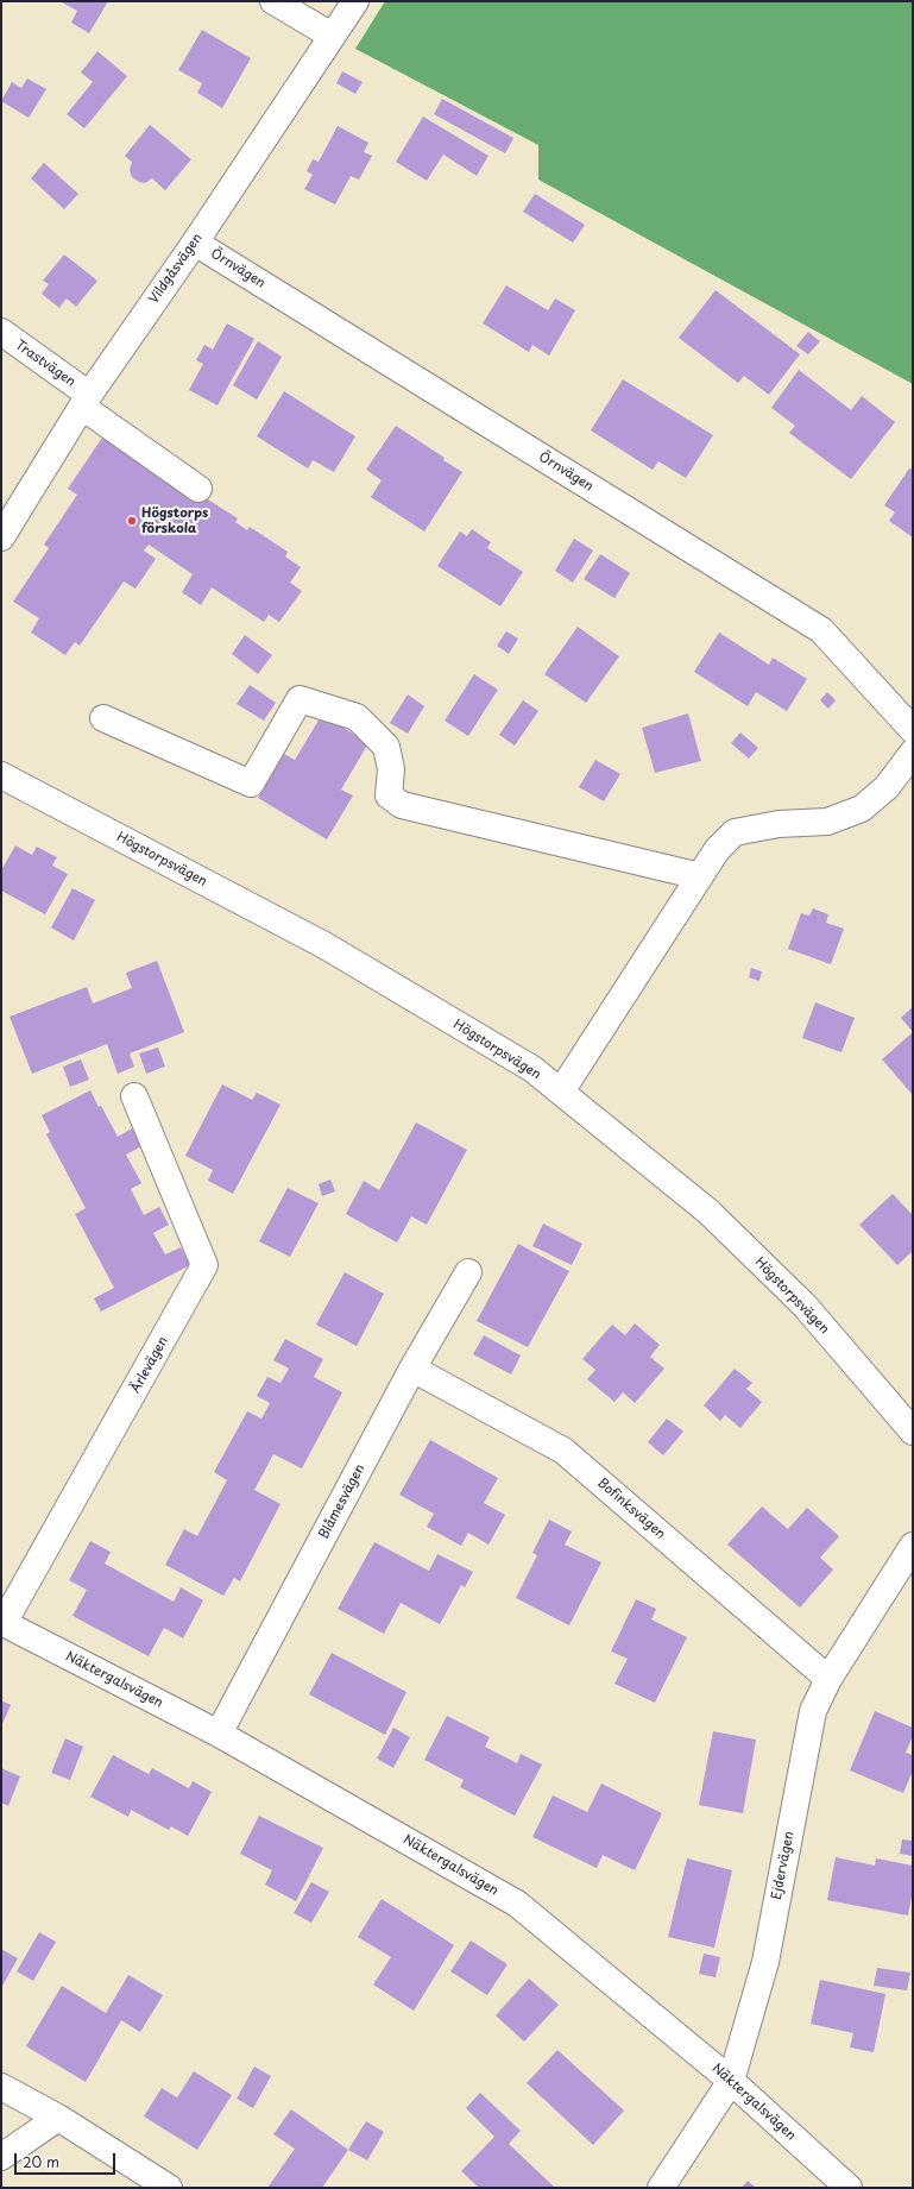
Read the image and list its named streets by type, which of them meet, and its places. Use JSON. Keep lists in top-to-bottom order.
{
  "streets": {
    "street": [
      "Vildgåsvägen",
      "Örnvägen",
      "Trastvägen",
      "Högstorpsvägen",
      "Ärlevägen",
      "Blåmesvägen",
      "Bofinksvägen",
      "Näktergalsvägen",
      "Ejdervägen"
    ]
  },
  "crossings": [
    ["Vildgåsvägen", "Örnvägen"],
    ["Vildgåsvägen", "Trastvägen"],
    ["Ärlevägen", "Näktergalsvägen"],
    ["Blåmesvägen", "Bofinksvägen"],
    ["Blåmesvägen", "Näktergalsvägen"],
    ["Bofinksvägen", "Ejdervägen"],
    ["Näktergalsvägen", "Ejdervägen"]
  ],
  "places": ["Högstorps förskola"],
  "scale_bar": "20 m"
}
